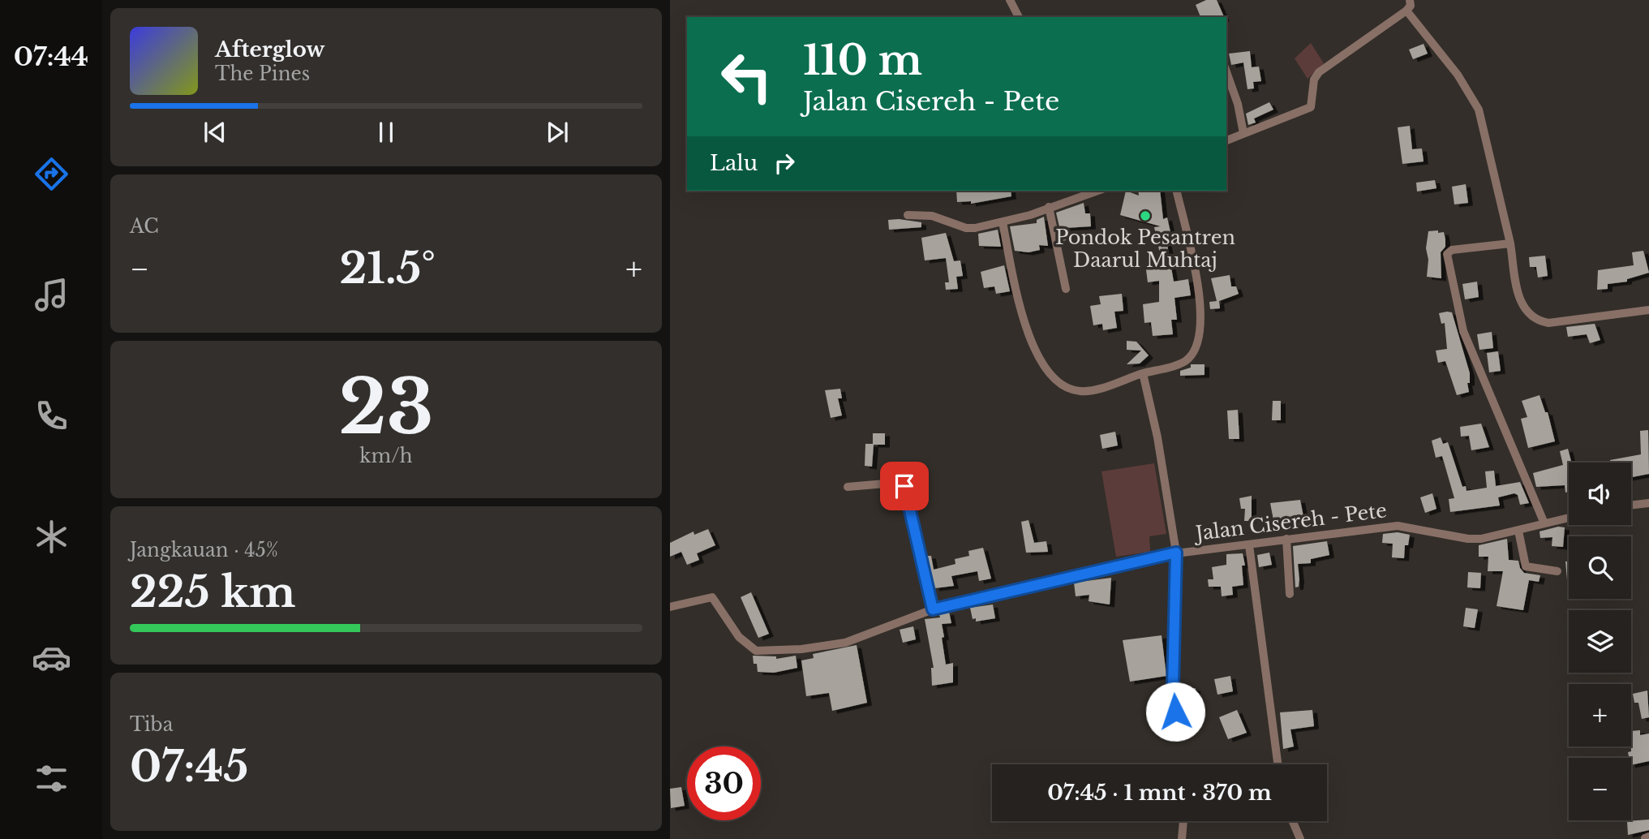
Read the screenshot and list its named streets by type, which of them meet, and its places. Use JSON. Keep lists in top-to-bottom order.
{
  "streets": {
    "street": ["Jalan Cisereh - Pete"]
  },
  "places": ["Pondok Pesantren Daarul Muhtaj"],
  "page": {
    "tabs": "07:44",
    "turn": ["110 m", "Jalan Cisereh - Pete"],
    "song": ["Afterglow", "The Pines"],
    "then": "Lalu",
    "tile": [
      "AC",
      ["23", "km/h"],
      ["Jangkauan · 45%", "225 km"],
      ["Tiba", "07:45"]
    ],
    "heat": ["−", "21.5°", "+"],
    "map_buttons": ["+", "−"],
    "limit": "30",
    "trip": "07:45 · 1 mnt · 370 m"
  }
}
